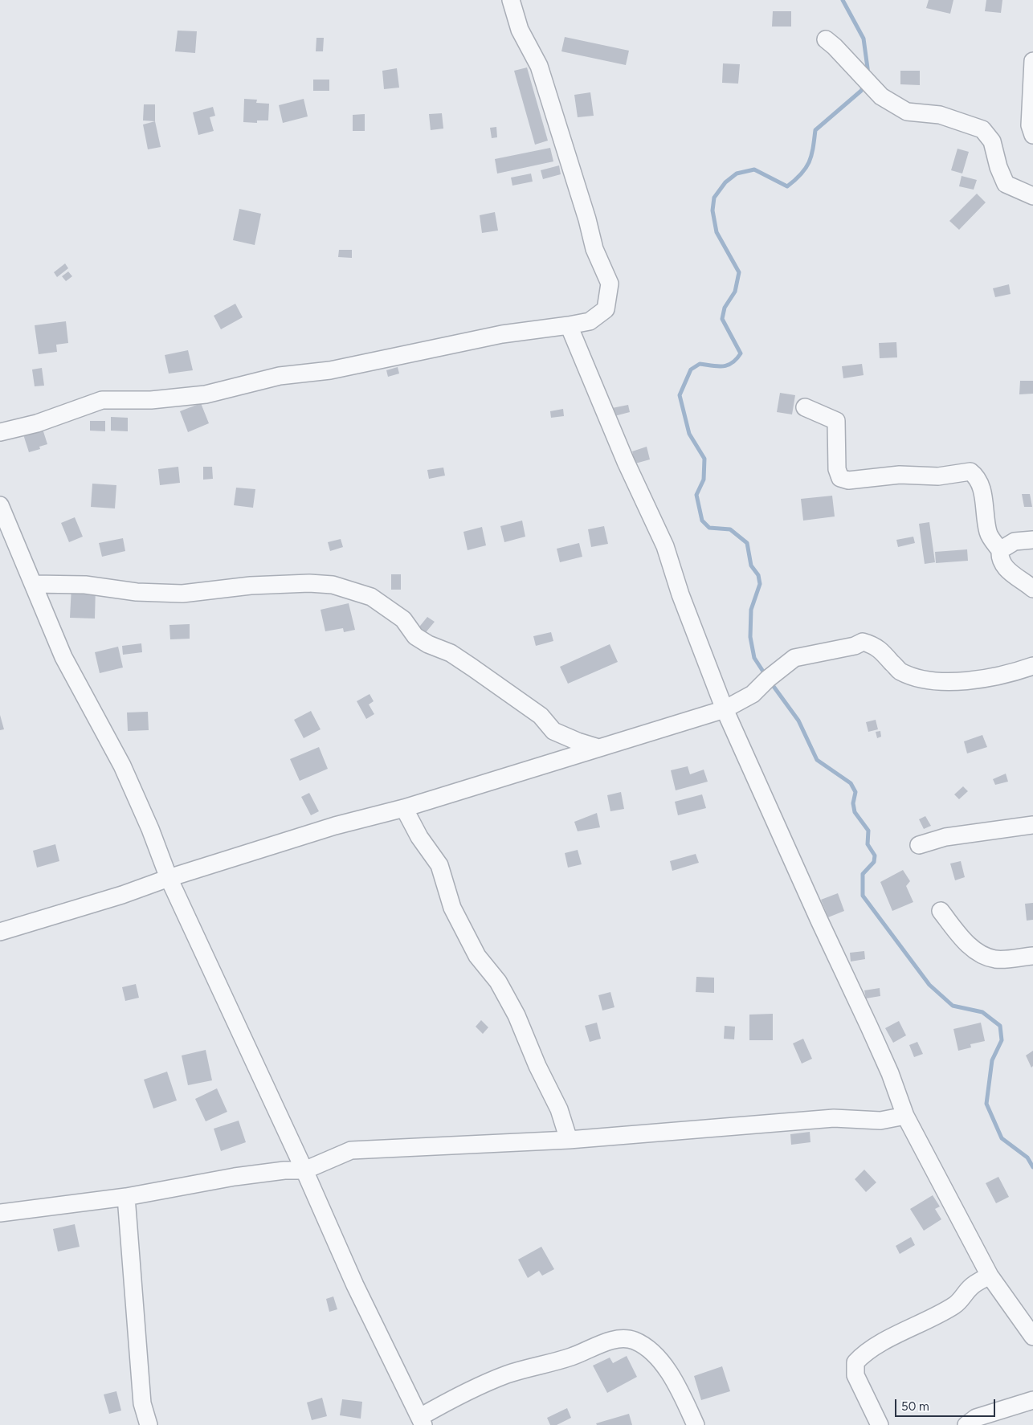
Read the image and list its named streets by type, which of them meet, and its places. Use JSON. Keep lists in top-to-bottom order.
{
  "scale_bar": "50 m"
}
